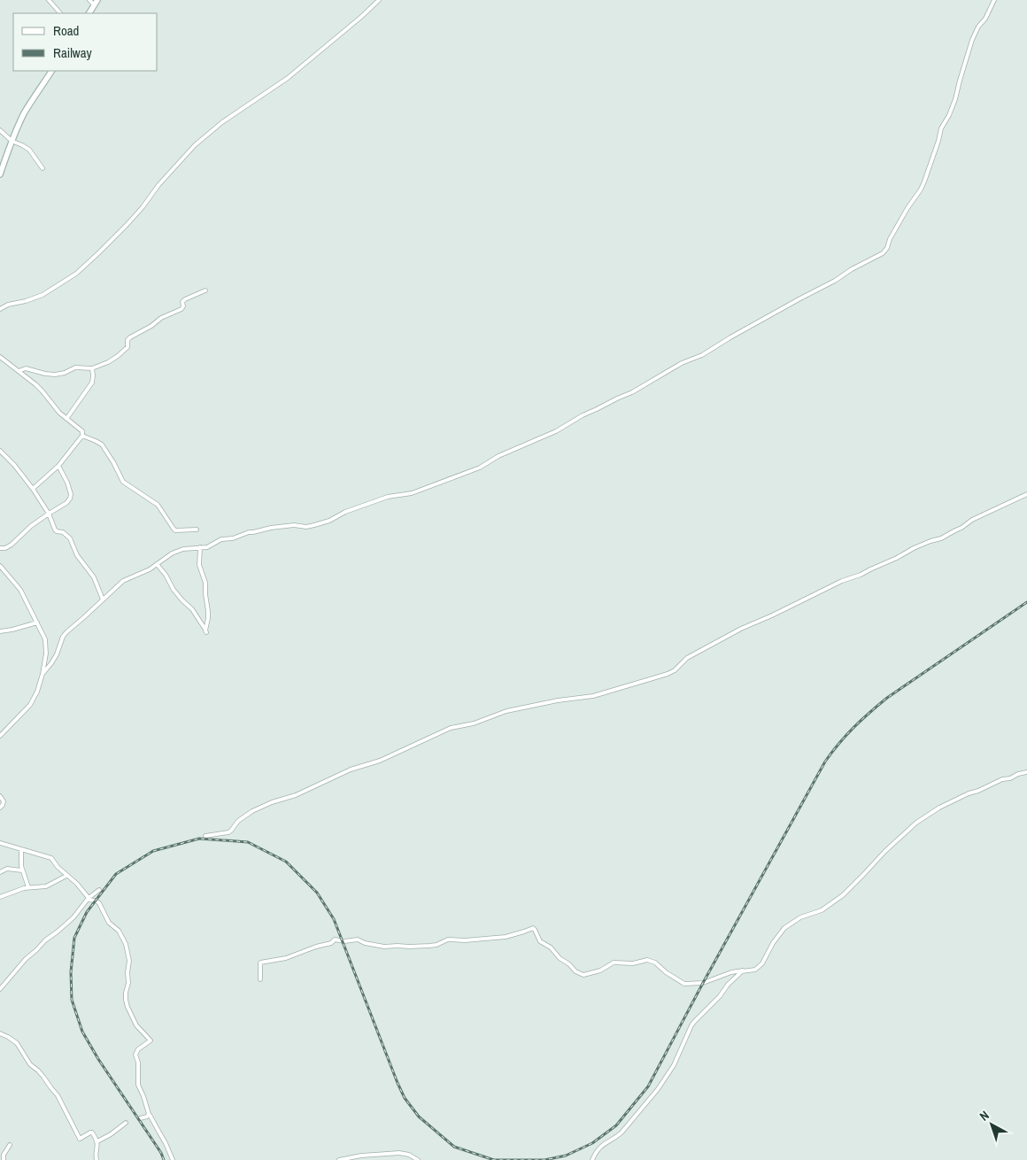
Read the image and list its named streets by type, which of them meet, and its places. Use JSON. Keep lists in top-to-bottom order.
{
  "legend": ["Road", "Railway"],
  "north": "top left"
}
